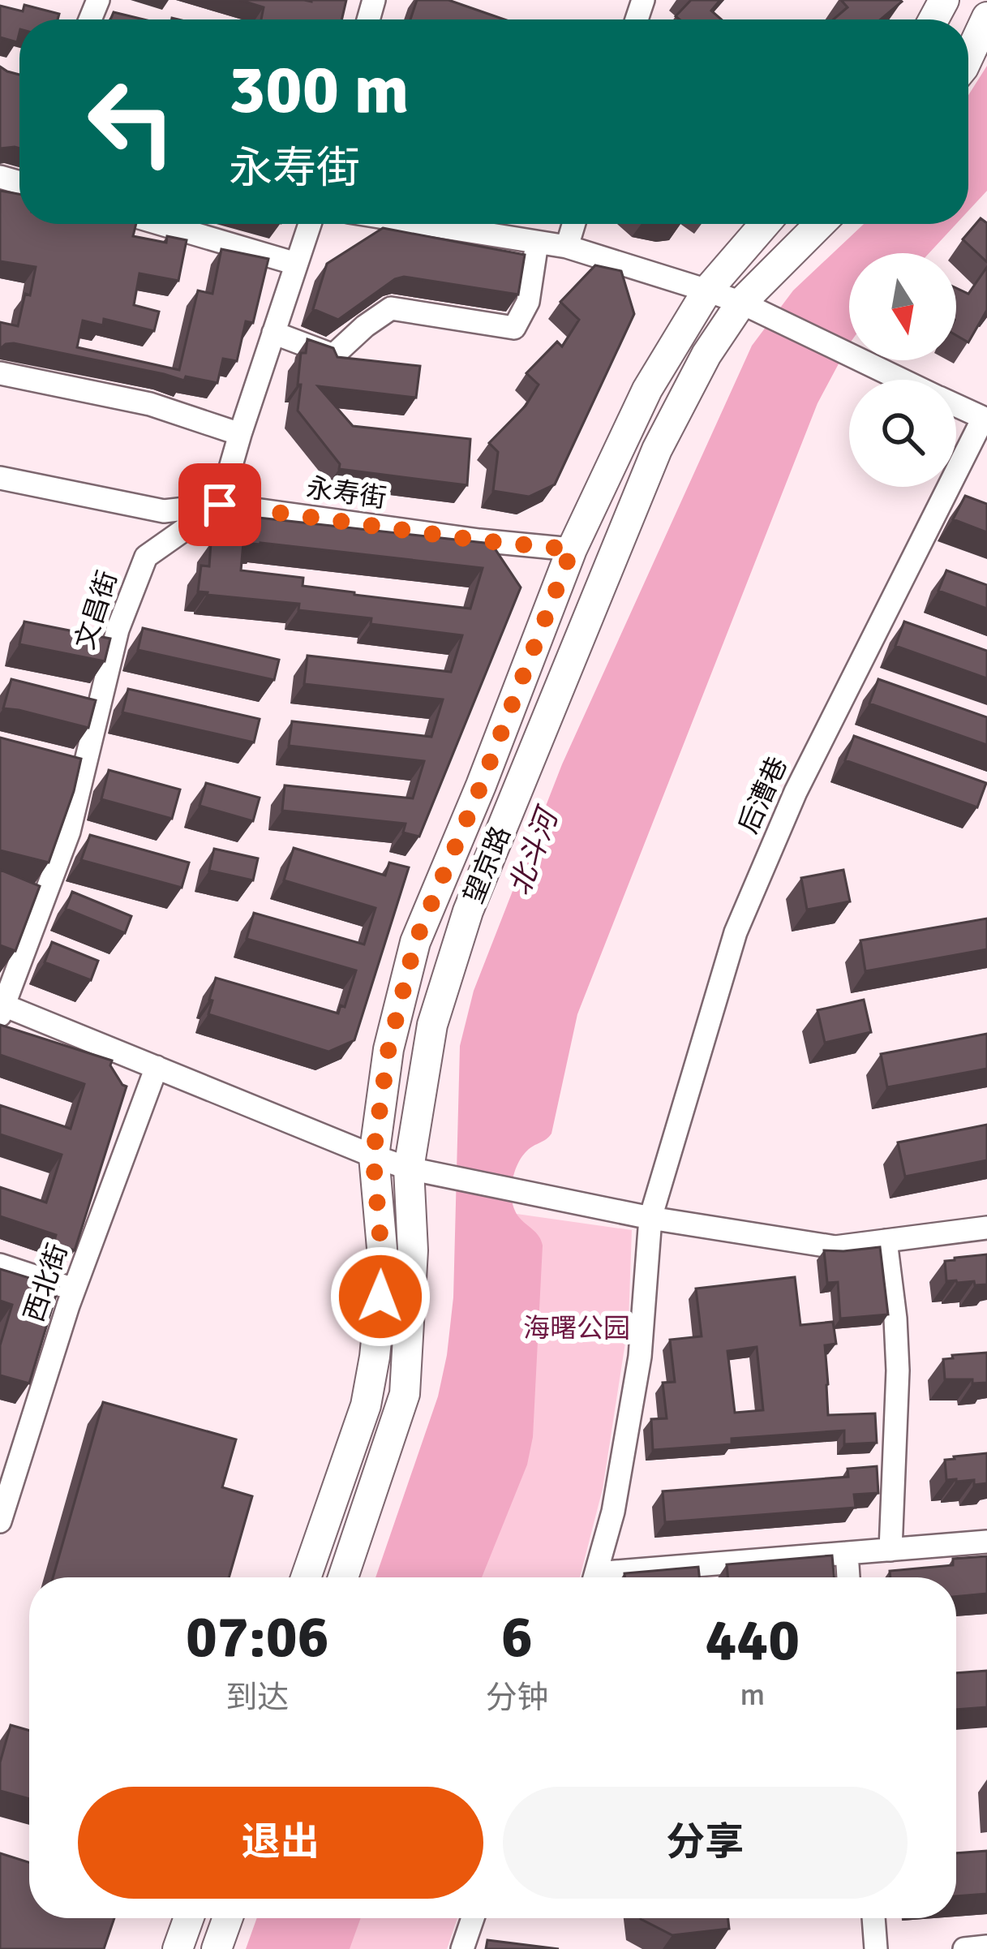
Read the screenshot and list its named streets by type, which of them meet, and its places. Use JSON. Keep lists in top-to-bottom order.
{
  "streets": {
    "main road": ["望京路"],
    "street": [
      "永寿街",
      "文昌街",
      "后漕巷",
      "西北街"
    ]
  },
  "crossings": [
    ["永寿街", "文昌街"],
    ["永寿街", "望京路"]
  ],
  "water": ["北斗河"],
  "parks": ["海曙公园"],
  "north": "bottom",
  "page": {
    "turn": ["300 m", "永寿街"],
    "eta": [
      "07:06",
      "到达",
      "6",
      "分钟",
      "440",
      "m"
    ],
    "buttons": ["退出", "分享"]
  }
}
